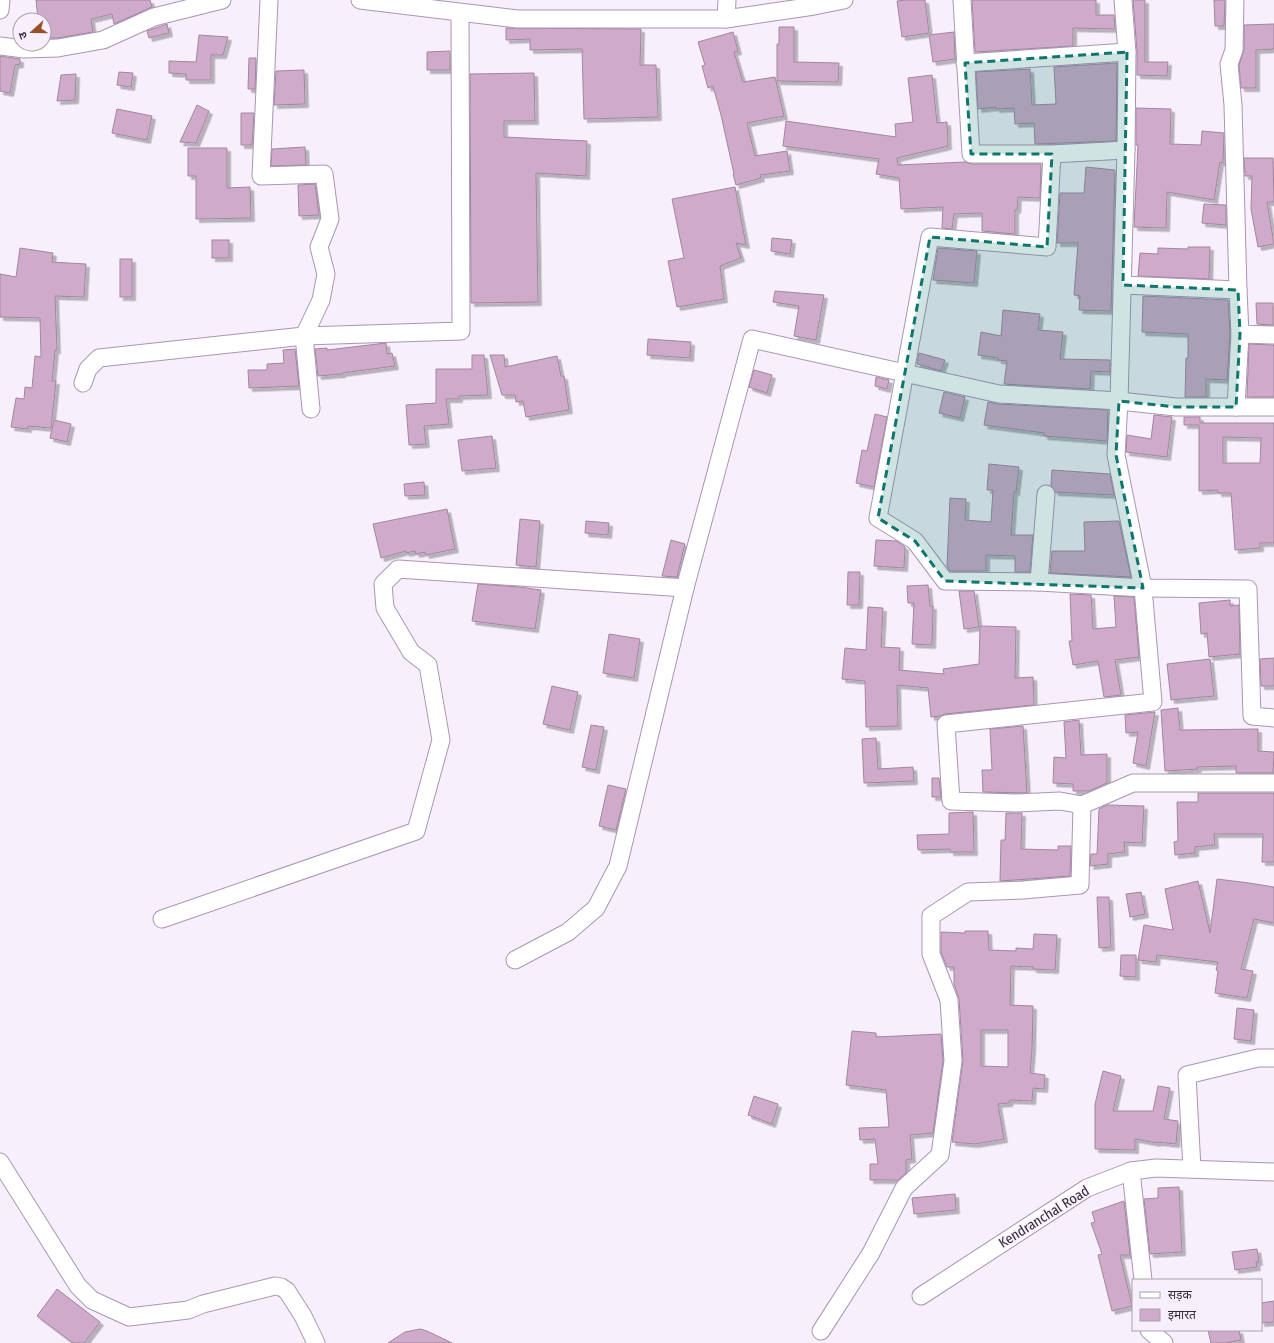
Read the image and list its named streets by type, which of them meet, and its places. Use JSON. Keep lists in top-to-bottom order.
{
  "streets": {
    "street": ["Kendranchal Road"]
  },
  "legend": ["सड़क", "इमारत"],
  "north": "left"
}
